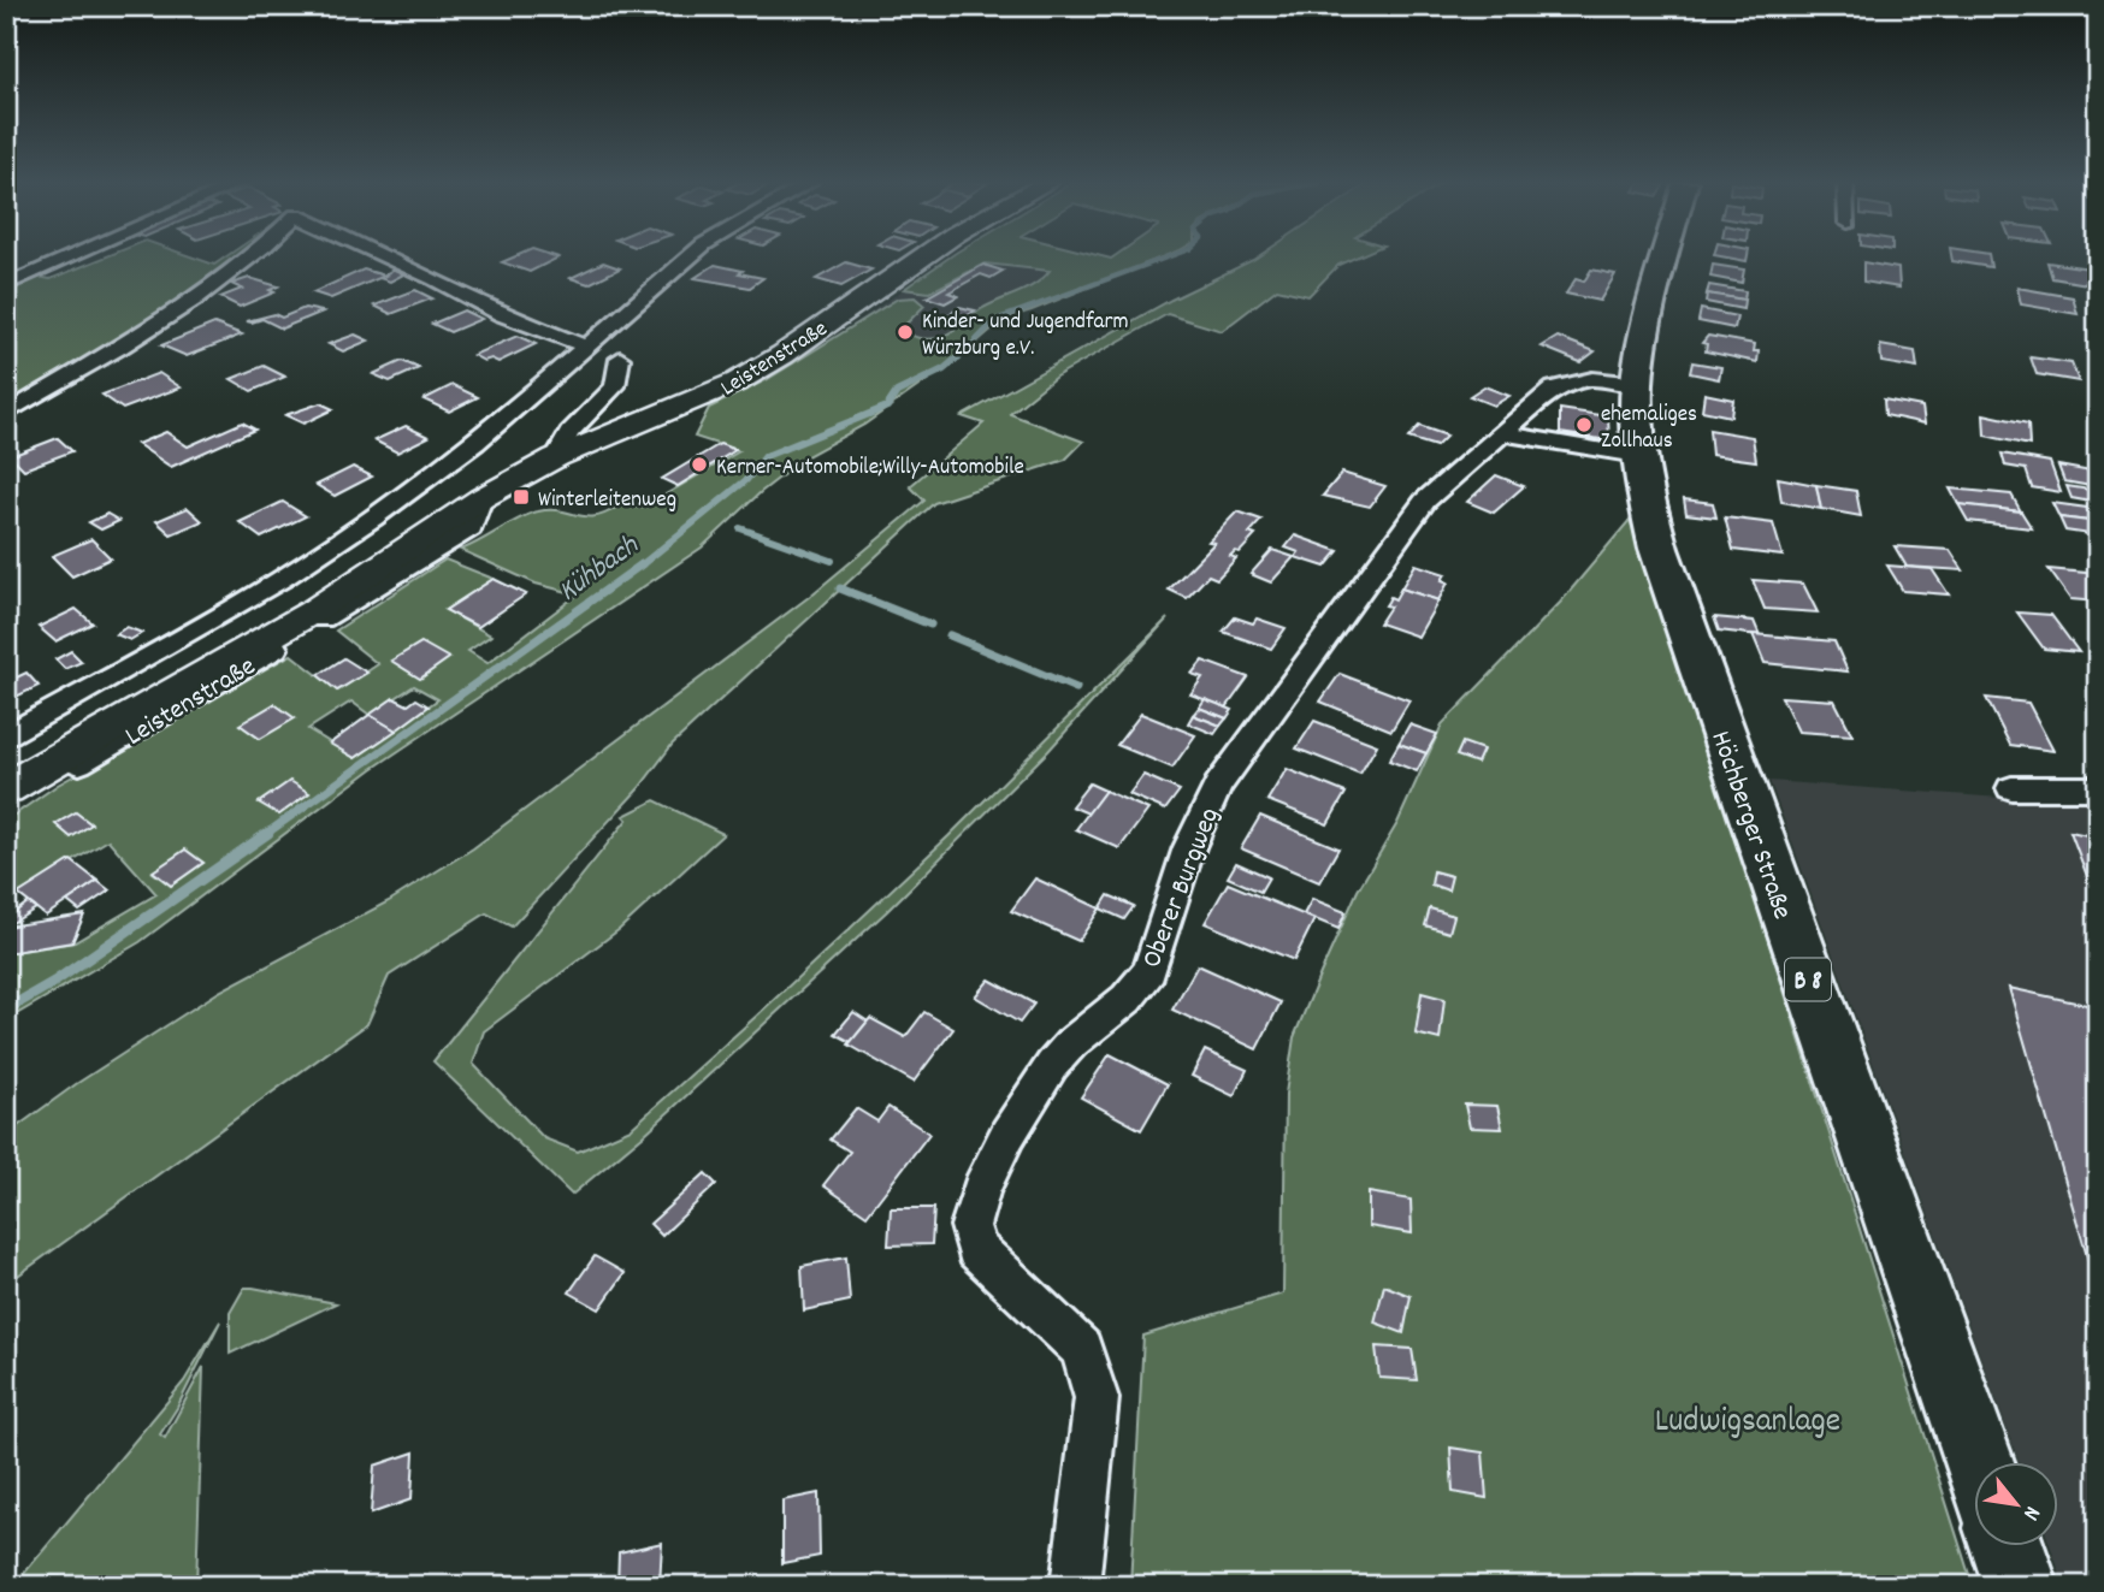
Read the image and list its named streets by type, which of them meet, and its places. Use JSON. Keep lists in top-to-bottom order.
{
  "streets": {
    "main road": ["Leistenstraße", "Höchberger Straße", "B 8"],
    "street": ["Oberer Burgweg"]
  },
  "crossings": [
    ["Höchberger Straße", "Oberer Burgweg"]
  ],
  "water": ["Kühbach"],
  "parks": ["Ludwigsanlage"],
  "places": {
    "other": ["Kinder- und Jugendfarm Würzburg e.V.", "ehemaliges Zollhaus", "Kerner-Automobile;Willy-Automobile"],
    "transit": ["Winterleitenweg"]
  },
  "north": "bottom right"
}
